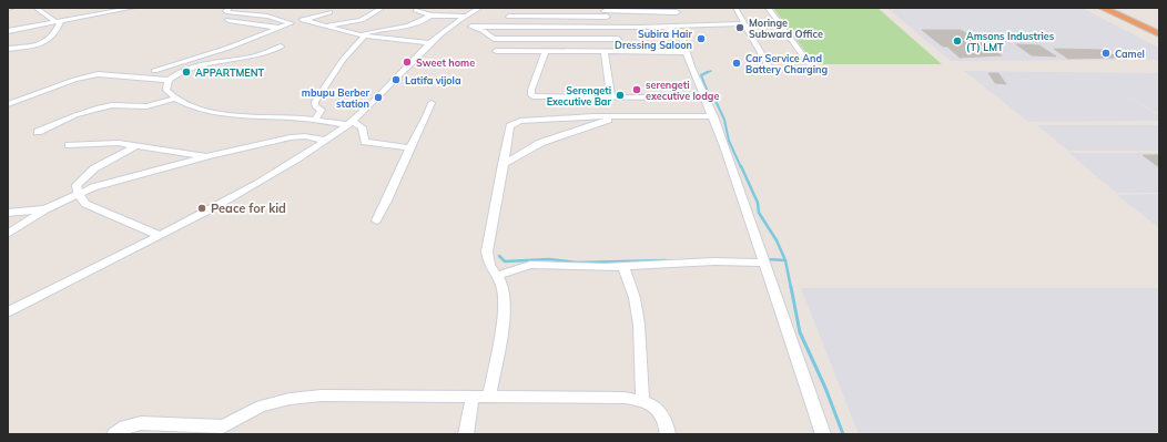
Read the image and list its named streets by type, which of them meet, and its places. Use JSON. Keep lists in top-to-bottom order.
{
  "places": [
    "Moringe Subward Office",
    "Subira Hair Dressing Saloon",
    "Amsons Industries (T) LMT",
    "Camel",
    "Sweet home",
    "Car Service And Battery Charging",
    "APPARTMENT",
    "Latifa vijola",
    "serengeti executive lodge",
    "Serengeti Executive Bar",
    "mbupu Berber station",
    "Peace for kid"
  ]
}
